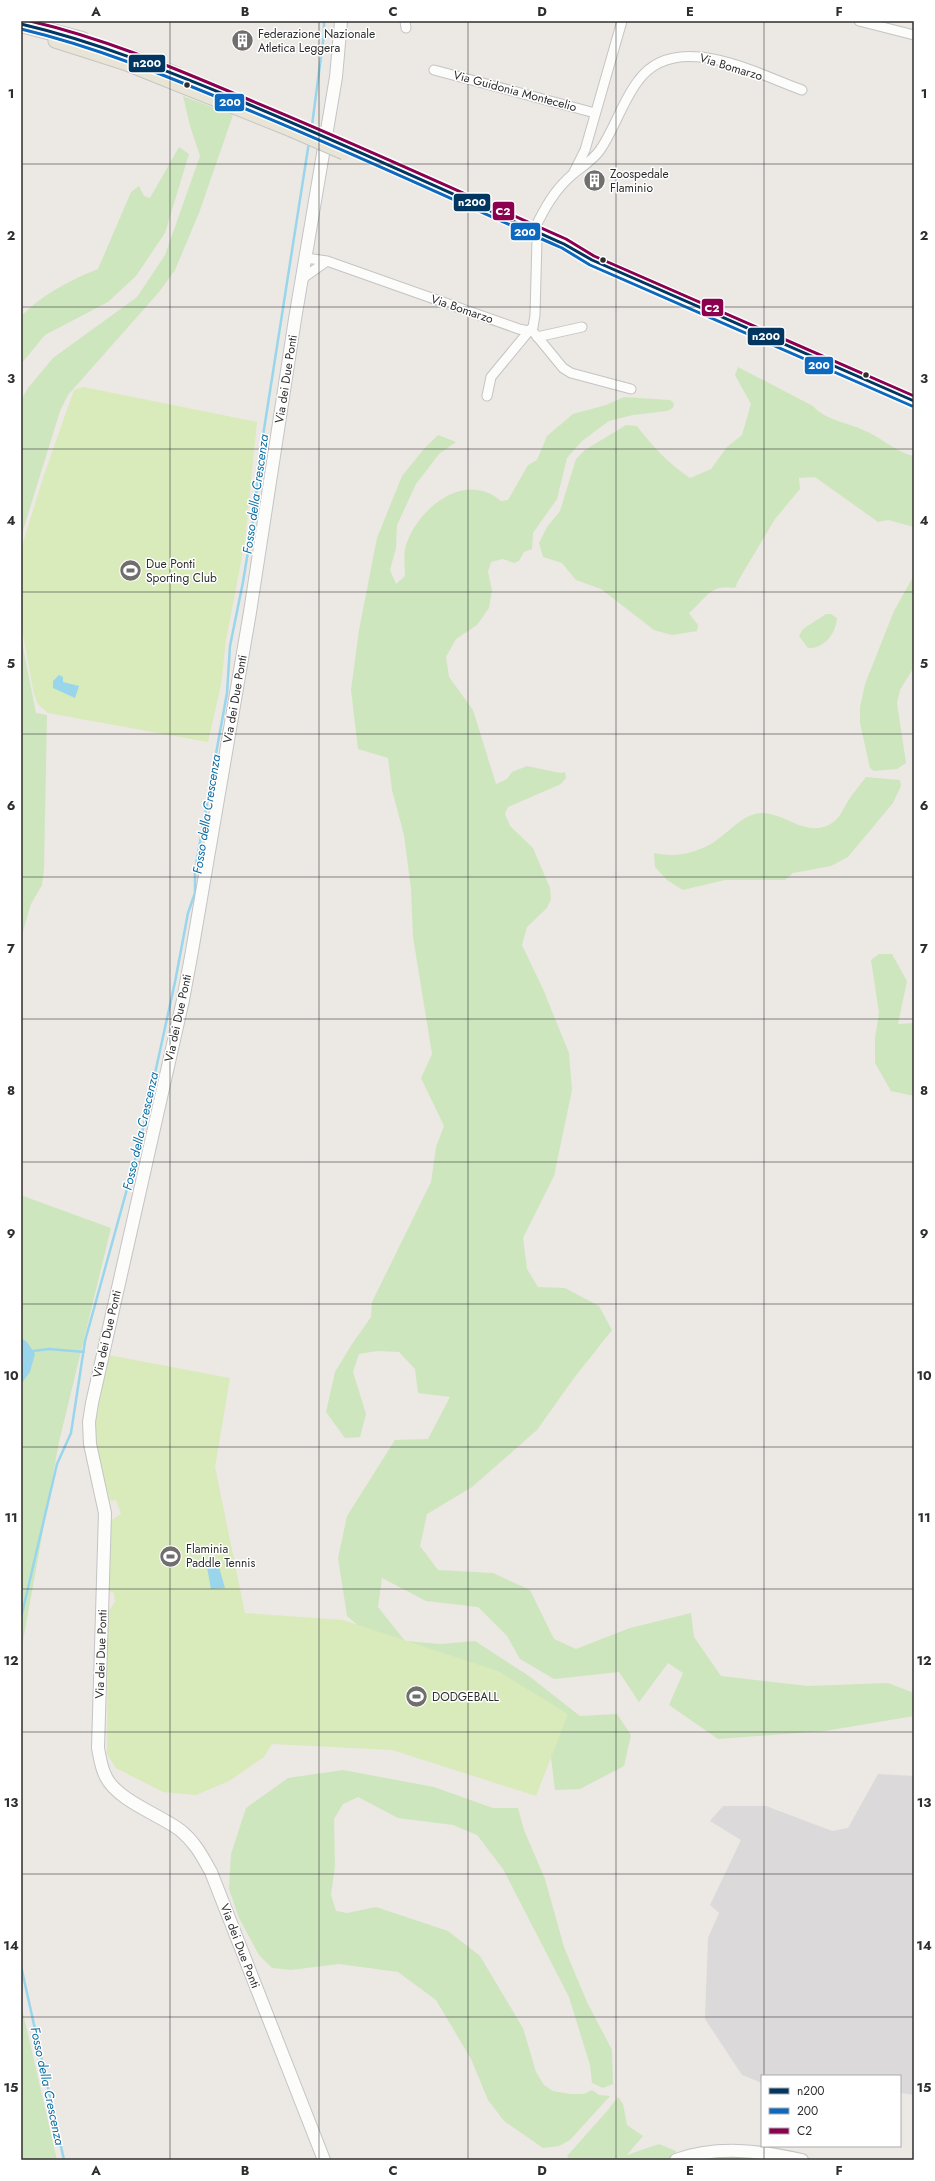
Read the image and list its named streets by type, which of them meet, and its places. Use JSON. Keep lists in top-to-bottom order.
{
  "streets": {
    "street": ["Via Bomarzo", "Via Guidonia Montecelio", "Via dei Due Ponti"]
  },
  "crossings": [
    ["Via Bomarzo", "Via Guidonia Montecelio"],
    ["Via Bomarzo", "Via dei Due Ponti"]
  ],
  "water": ["Fosso della Crescenza"],
  "places": {
    "building": ["Federazione Nazionale Atletica Leggera", "Zoospedale Flaminio"],
    "sports": ["Due Ponti Sporting Club", "Flaminia Paddle Tennis", "DODGEBALL"]
  },
  "lines": ["transit line C2", "transit line n200", "transit line 200"],
  "legend": ["n200", "200", "C2"],
  "grid": {
    "columns": [
      "A",
      "B",
      "C",
      "D",
      "E",
      "F"
    ],
    "rows": [
      "1",
      "2",
      "3",
      "4",
      "5",
      "6",
      "7",
      "8",
      "9",
      "10",
      "11",
      "12",
      "13",
      "14",
      "15"
    ]
  }
}
